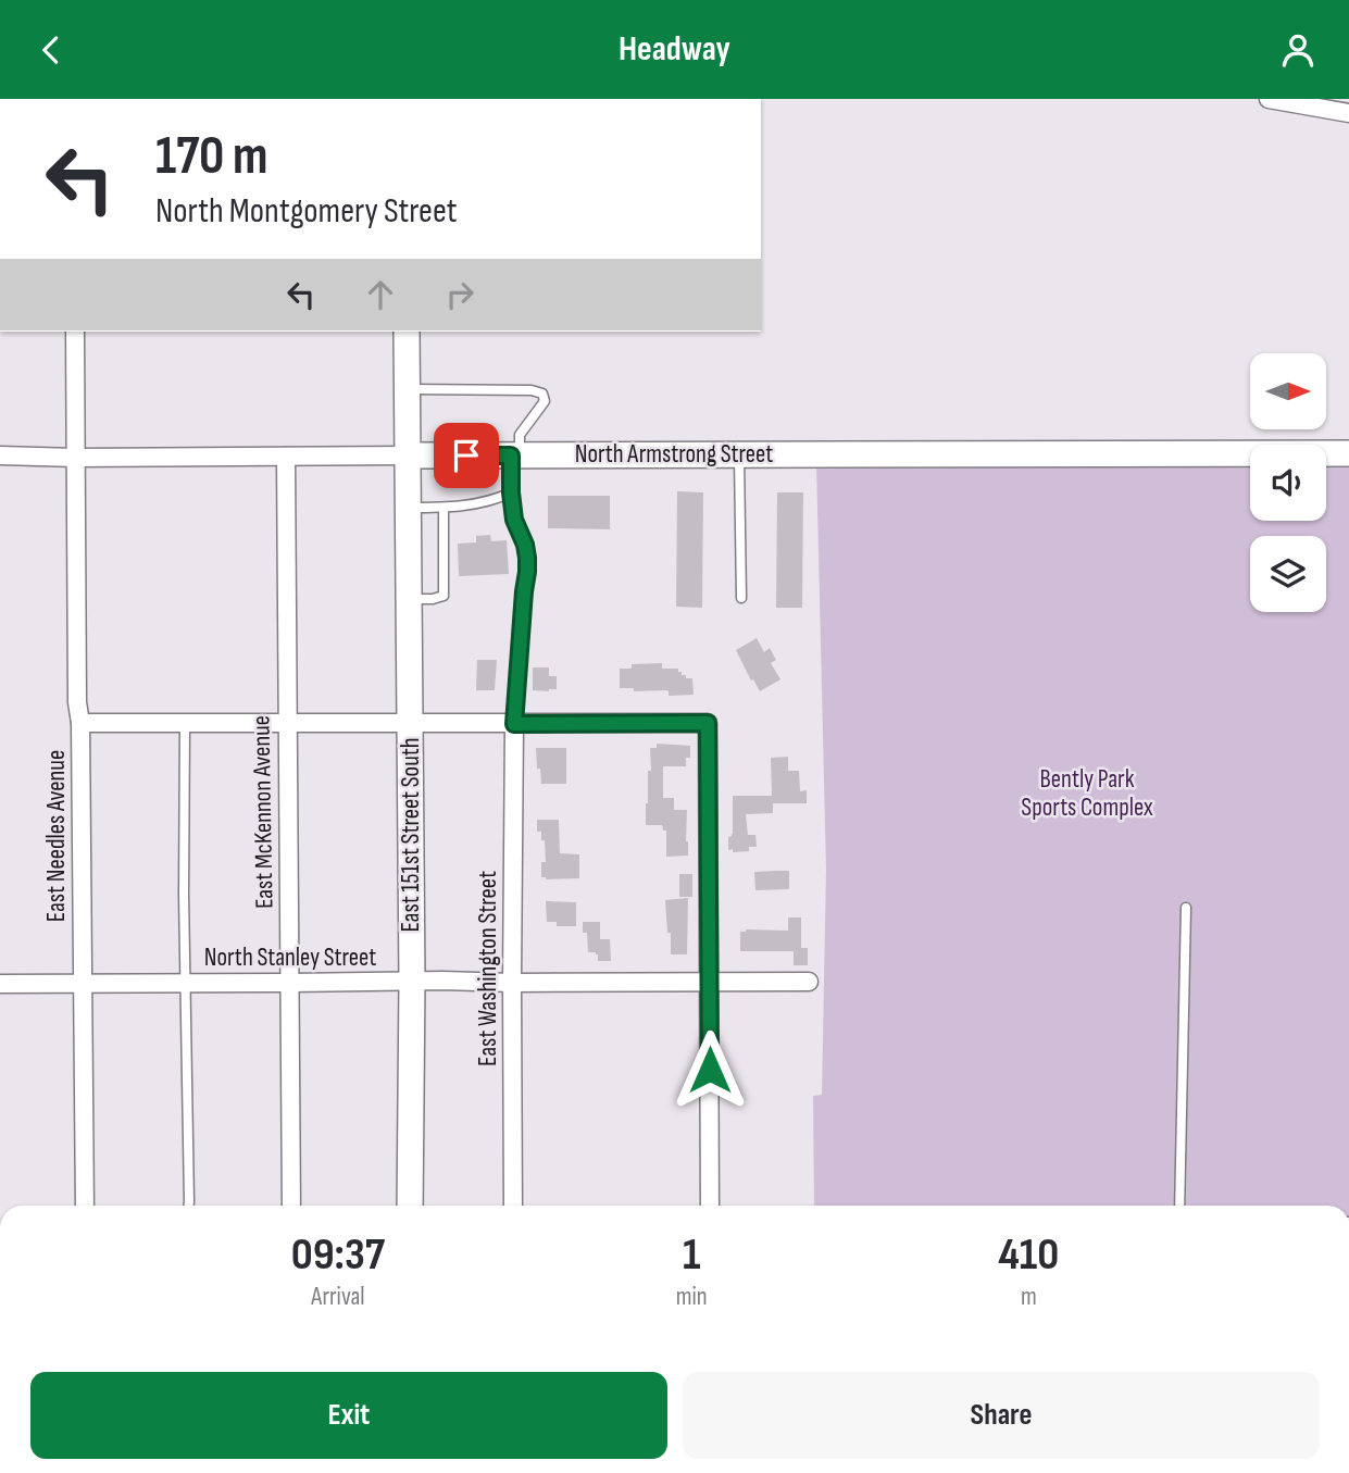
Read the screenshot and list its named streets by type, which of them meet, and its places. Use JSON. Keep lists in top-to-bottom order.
{
  "streets": {
    "street": [
      "North Armstrong Street",
      "East McKennon Avenue",
      "East 151st Street South",
      "East Needles Avenue",
      "North Stanley Street",
      "East Washington Street"
    ]
  },
  "crossings": [
    ["North Armstrong Street", "East McKennon Avenue"],
    ["North Armstrong Street", "East 151st Street South"],
    ["North Armstrong Street", "East Needles Avenue"],
    ["East McKennon Avenue", "North Stanley Street"],
    ["East 151st Street South", "North Stanley Street"],
    ["East Needles Avenue", "North Stanley Street"],
    ["North Stanley Street", "East Washington Street"]
  ],
  "parks": ["Bently Park Sports Complex"],
  "north": "right",
  "page": {
    "header": "Headway",
    "turn": ["170 m", "North Montgomery Street"],
    "eta": [
      "09:37",
      "Arrival",
      "1",
      "min",
      "410",
      "m"
    ],
    "buttons": ["Exit", "Share"]
  }
}
